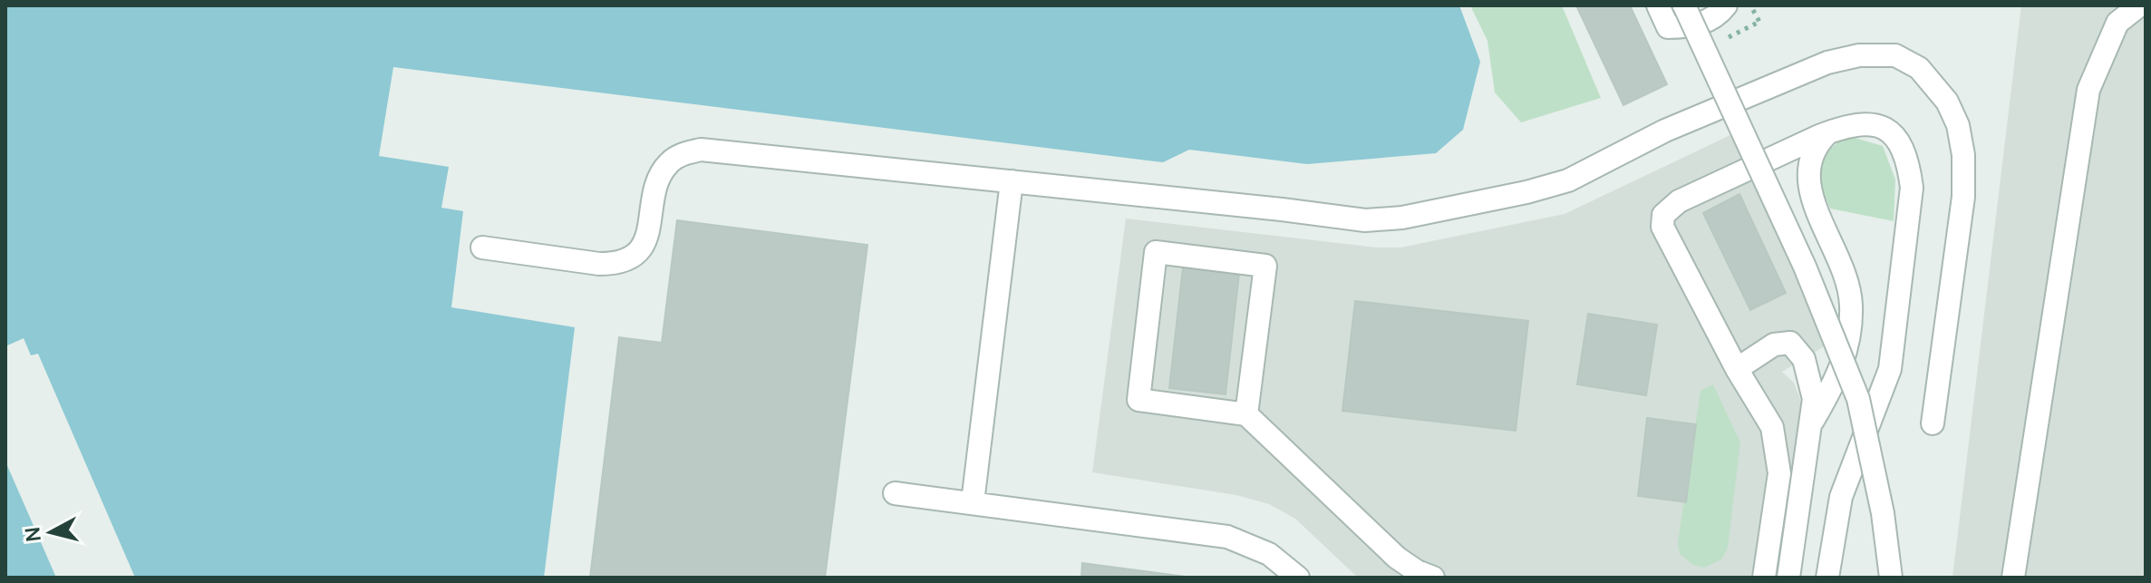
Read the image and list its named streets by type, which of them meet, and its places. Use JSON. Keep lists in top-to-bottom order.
{
  "north": "left"
}
